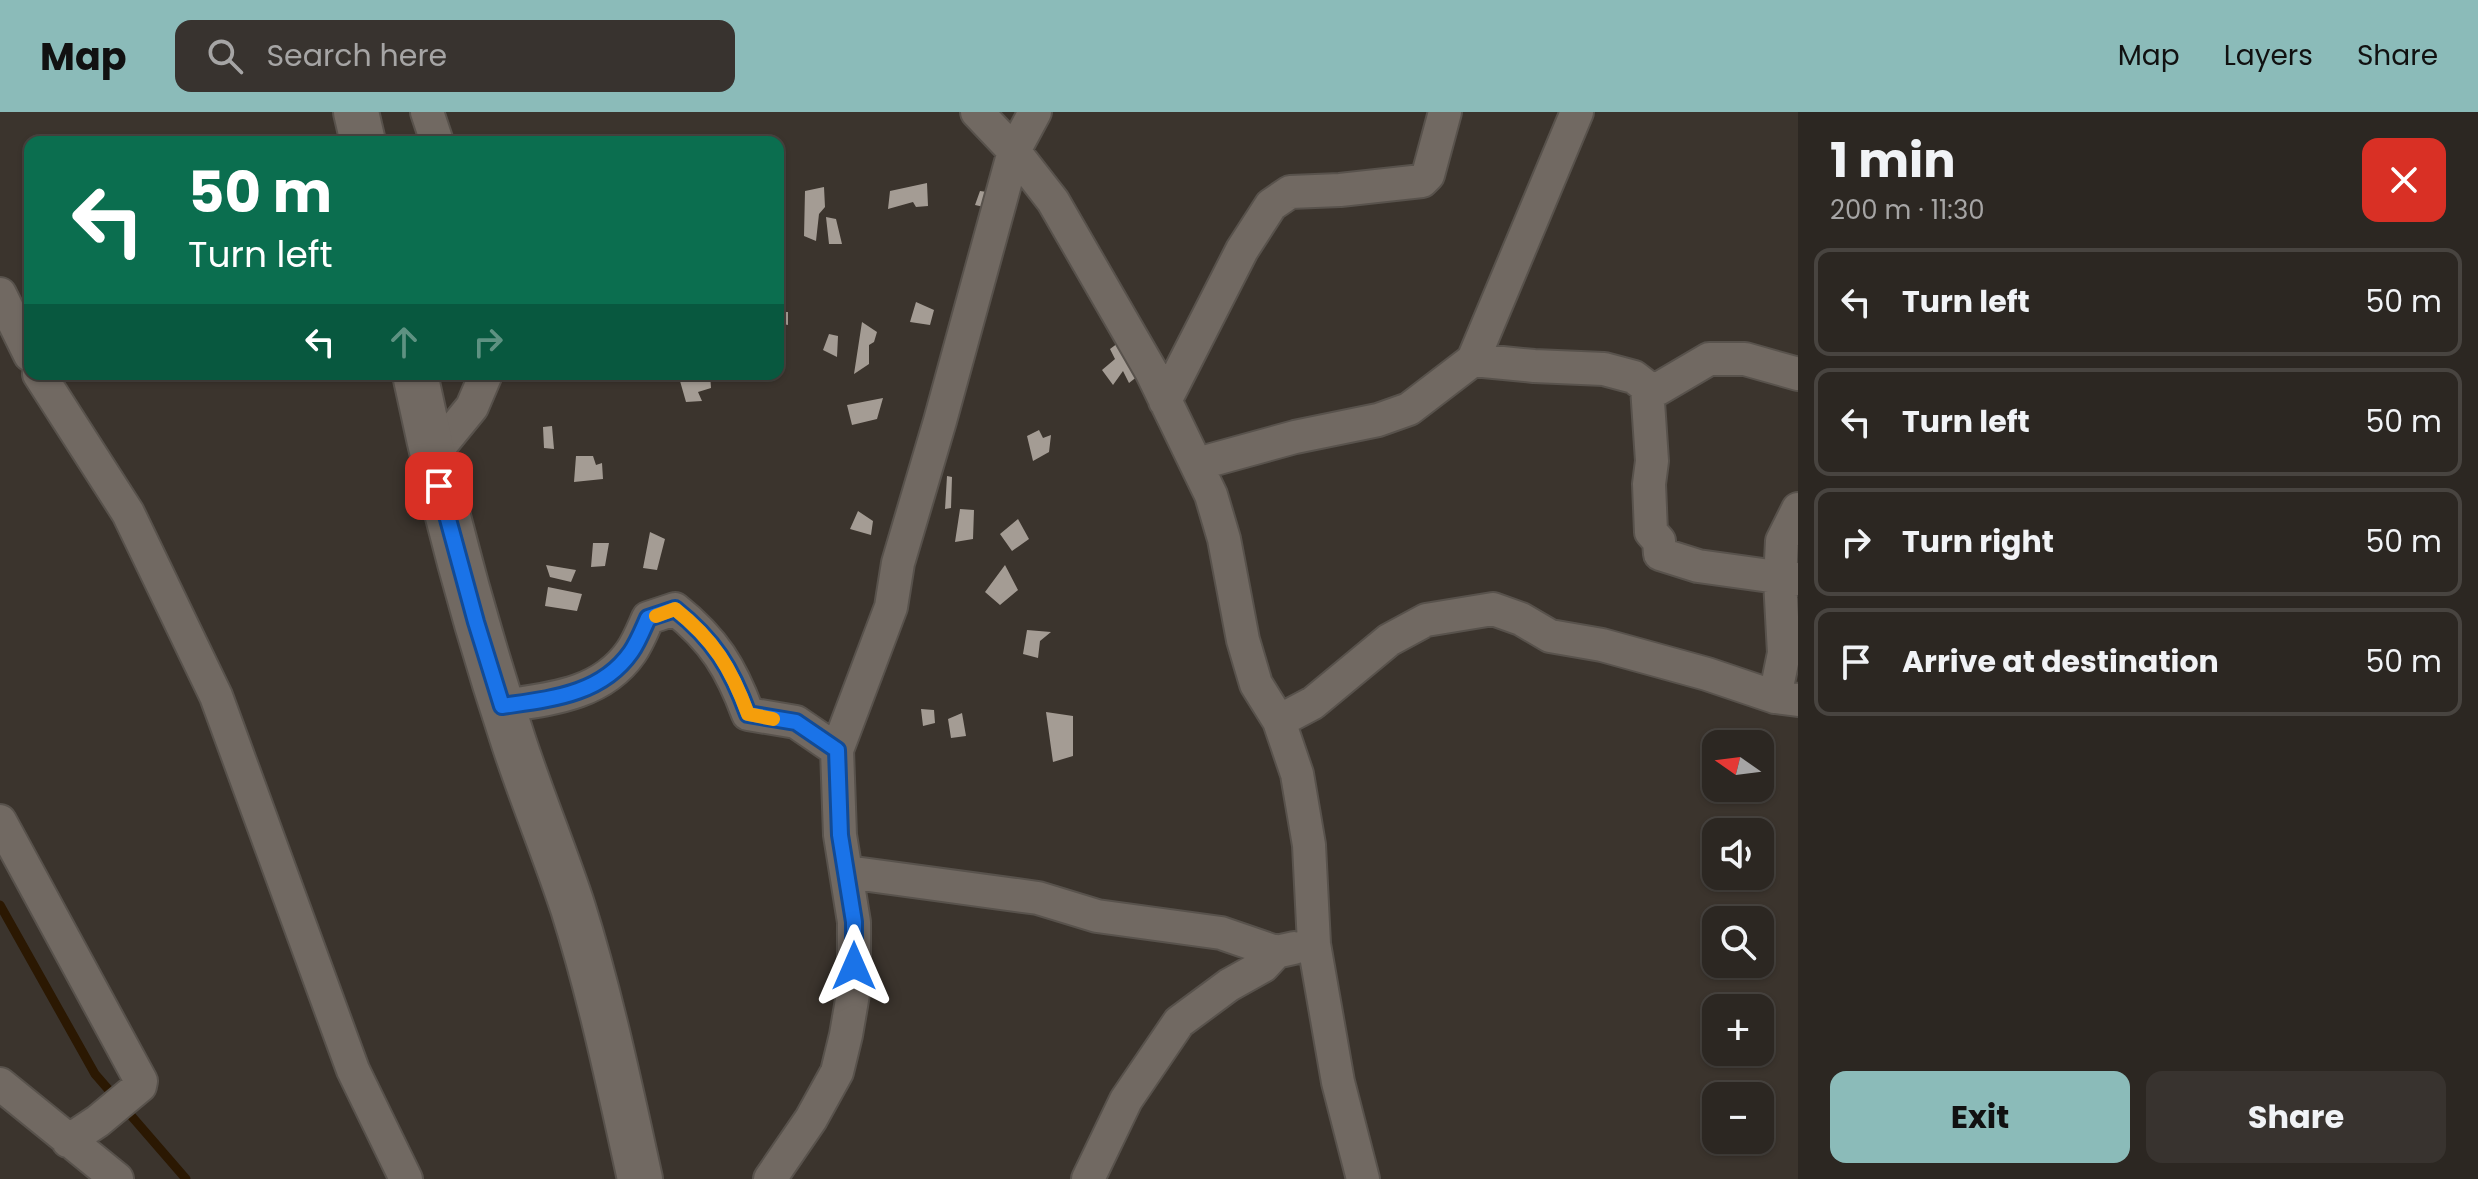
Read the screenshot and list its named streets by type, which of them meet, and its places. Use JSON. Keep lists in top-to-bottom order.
{
  "north": "left",
  "page": {
    "header": "Map",
    "search": "Search here",
    "nav": ["Map", "Layers", "Share"],
    "heading": ["1 min", "200 m · 11:30"],
    "turn": ["50 m", "Turn left"],
    "list": [
      {
        "name": "Turn left",
        "value": "50 m"
      },
      {
        "name": "Turn left",
        "value": "50 m"
      },
      {
        "name": "Turn right",
        "value": "50 m"
      },
      {
        "name": "Arrive at destination",
        "value": "50 m"
      }
    ],
    "map_buttons": ["+", "−"],
    "buttons": ["Exit", "Share"]
  }
}
